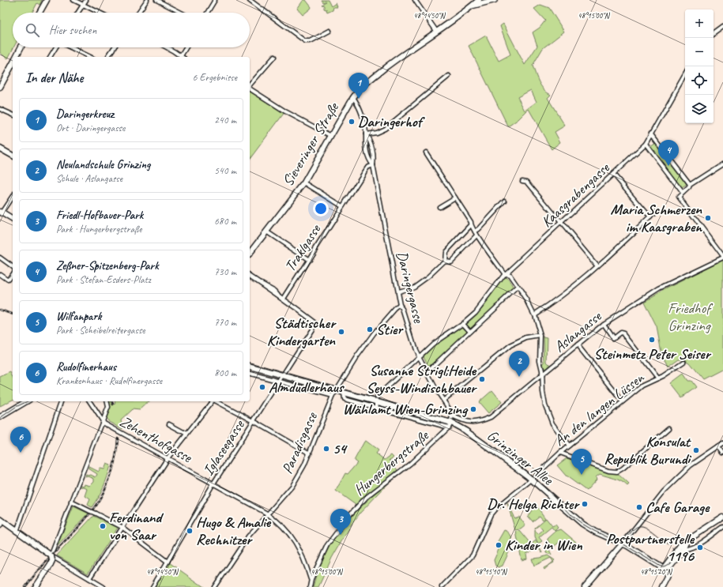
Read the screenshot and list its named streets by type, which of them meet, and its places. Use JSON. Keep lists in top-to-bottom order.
{
  "streets": {
    "street": [
      "Sieveringer Straße",
      "Kaasgrabengasse",
      "Traklgasse",
      "Daringergasse",
      "Aslangasse",
      "An den langen Lüssen",
      "Zehenthofgasse",
      "Paradisgasse",
      "Iglaseegasse",
      "Grinzinger Allee",
      "Hungerbergstraße"
    ]
  },
  "crossings": [
    ["Sieveringer Straße", "Daringergasse"],
    ["Kaasgrabengasse", "Daringergasse"],
    ["Kaasgrabengasse", "Grinzinger Allee"],
    ["Traklgasse", "Daringergasse"],
    ["Traklgasse", "Iglaseegasse"],
    ["Daringergasse", "Aslangasse"],
    ["Daringergasse", "Paradisgasse"],
    ["An den langen Lüssen", "Grinzinger Allee"],
    ["Zehenthofgasse", "Paradisgasse"],
    ["Zehenthofgasse", "Iglaseegasse"],
    ["Zehenthofgasse", "Hungerbergstraße"],
    ["Paradisgasse", "Grinzinger Allee"],
    ["Iglaseegasse", "Grinzinger Allee"],
    ["Grinzinger Allee", "Hungerbergstraße"]
  ],
  "parks": ["Friedhof Grinzing"],
  "places": [
    "Daringerhof",
    "Maria Schmerzen im Kaasgraben",
    "Stier",
    "Städtischer Kindergarten",
    "Steinmetz Peter Seiser",
    "Susanne Strigl;Heide Seyss-Windischbauer",
    "Almdudlerhaus",
    "Wählamt Wien-Grinzing",
    "54",
    "Konsulat Republik Burundi",
    "Dr. Helga Richter",
    "Cafe Garage",
    "Ferdinand von Saar",
    "Hugo & Amalie Rechnitzer",
    "Kinder in Wien",
    "Postpartnerstelle 1196"
  ],
  "page": {
    "map_buttons": ["+", "−"],
    "search": "Hier suchen",
    "heading": ["In der Nähe", "6 Ergebnisse"],
    "pins": [
      "1",
      "4",
      "2",
      "6",
      "5",
      "3"
    ],
    "list": [
      {
        "mark": "1",
        "name": "Daringerkreuz",
        "note": "Ort · Daringergasse",
        "value": "240 m"
      },
      {
        "mark": "2",
        "name": "Neulandschule Grinzing",
        "note": "Schule · Aslangasse",
        "value": "540 m"
      },
      {
        "mark": "3",
        "name": "Friedl-Hofbauer-Park",
        "note": "Park · Hungerbergstraße",
        "value": "680 m"
      },
      {
        "mark": "4",
        "name": "Zeßner-Spitzenberg-Park",
        "note": "Park · Stefan-Esders-Platz",
        "value": "730 m"
      },
      {
        "mark": "5",
        "name": "Wilfanpark",
        "note": "Park · Scheibelreitergasse",
        "value": "770 m"
      },
      {
        "mark": "6",
        "name": "Rudolfinerhaus",
        "note": "Krankenhaus · Rudolfinergasse",
        "value": "800 m"
      }
    ]
  },
  "coordinates": [
    "48°14'50\"N",
    "48°15'00\"N",
    "48°15'10\"N",
    "48°15'20\"N"
  ]
}
